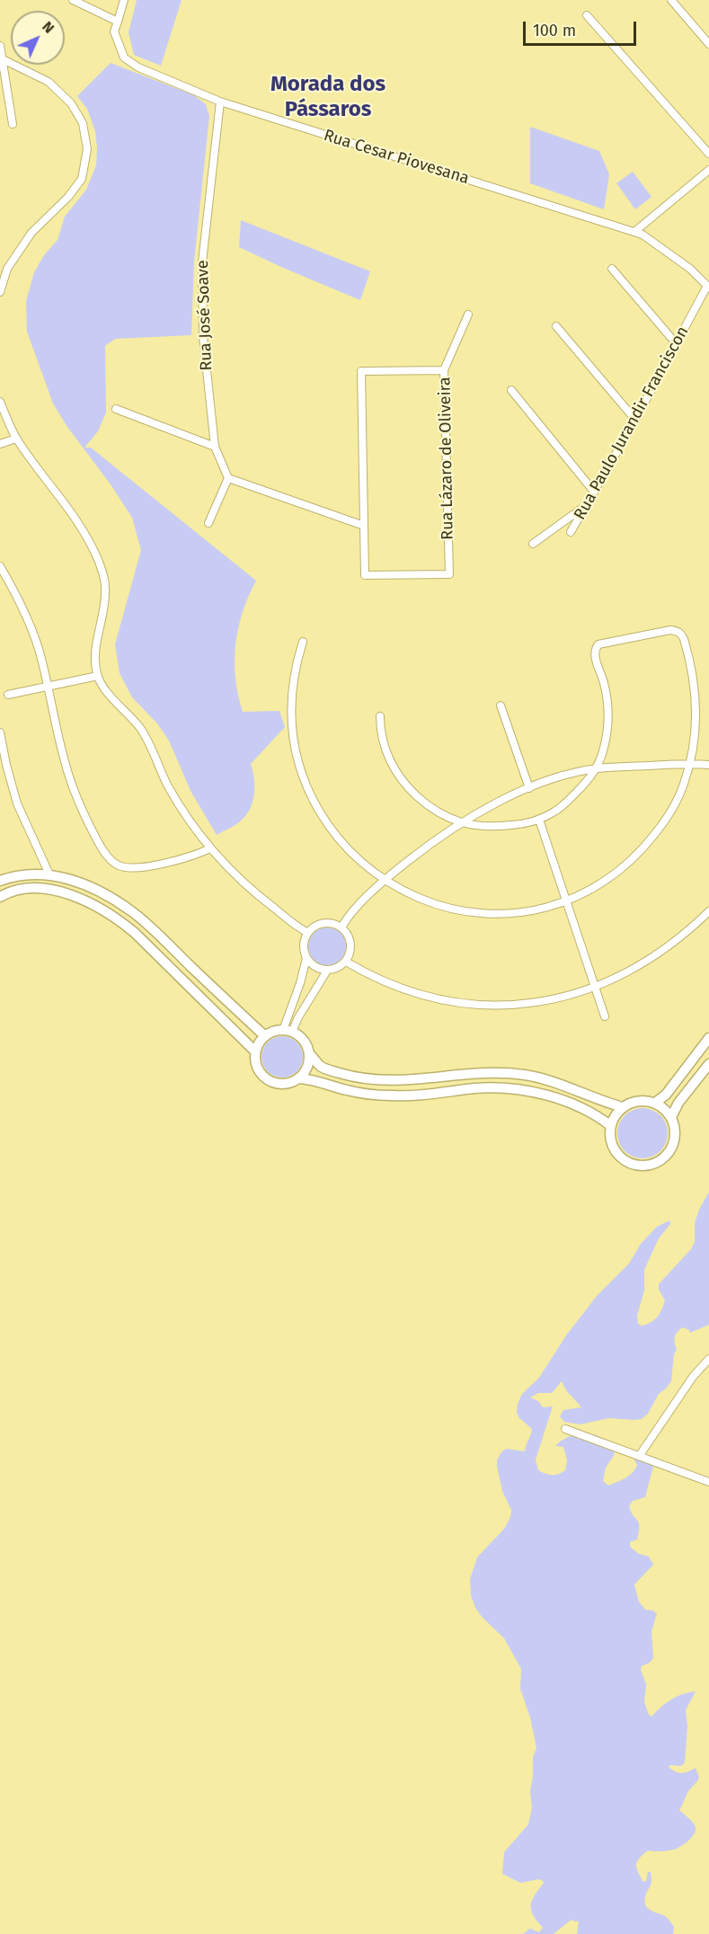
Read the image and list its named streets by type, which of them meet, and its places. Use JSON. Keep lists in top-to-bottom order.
{
  "streets": {
    "street": [
      "Rua Cesar Piovesana",
      "Rua José Soave",
      "Rua Paulo Jurandir Franciscon",
      "Rua Lázaro de Oliveira"
    ]
  },
  "crossings": [
    ["Rua Cesar Piovesana", "Rua José Soave"],
    ["Rua Cesar Piovesana", "Rua Paulo Jurandir Franciscon"]
  ],
  "districts": ["Morada dos Pássaros"],
  "scale_bar": "100 m",
  "north": "top right"
}
